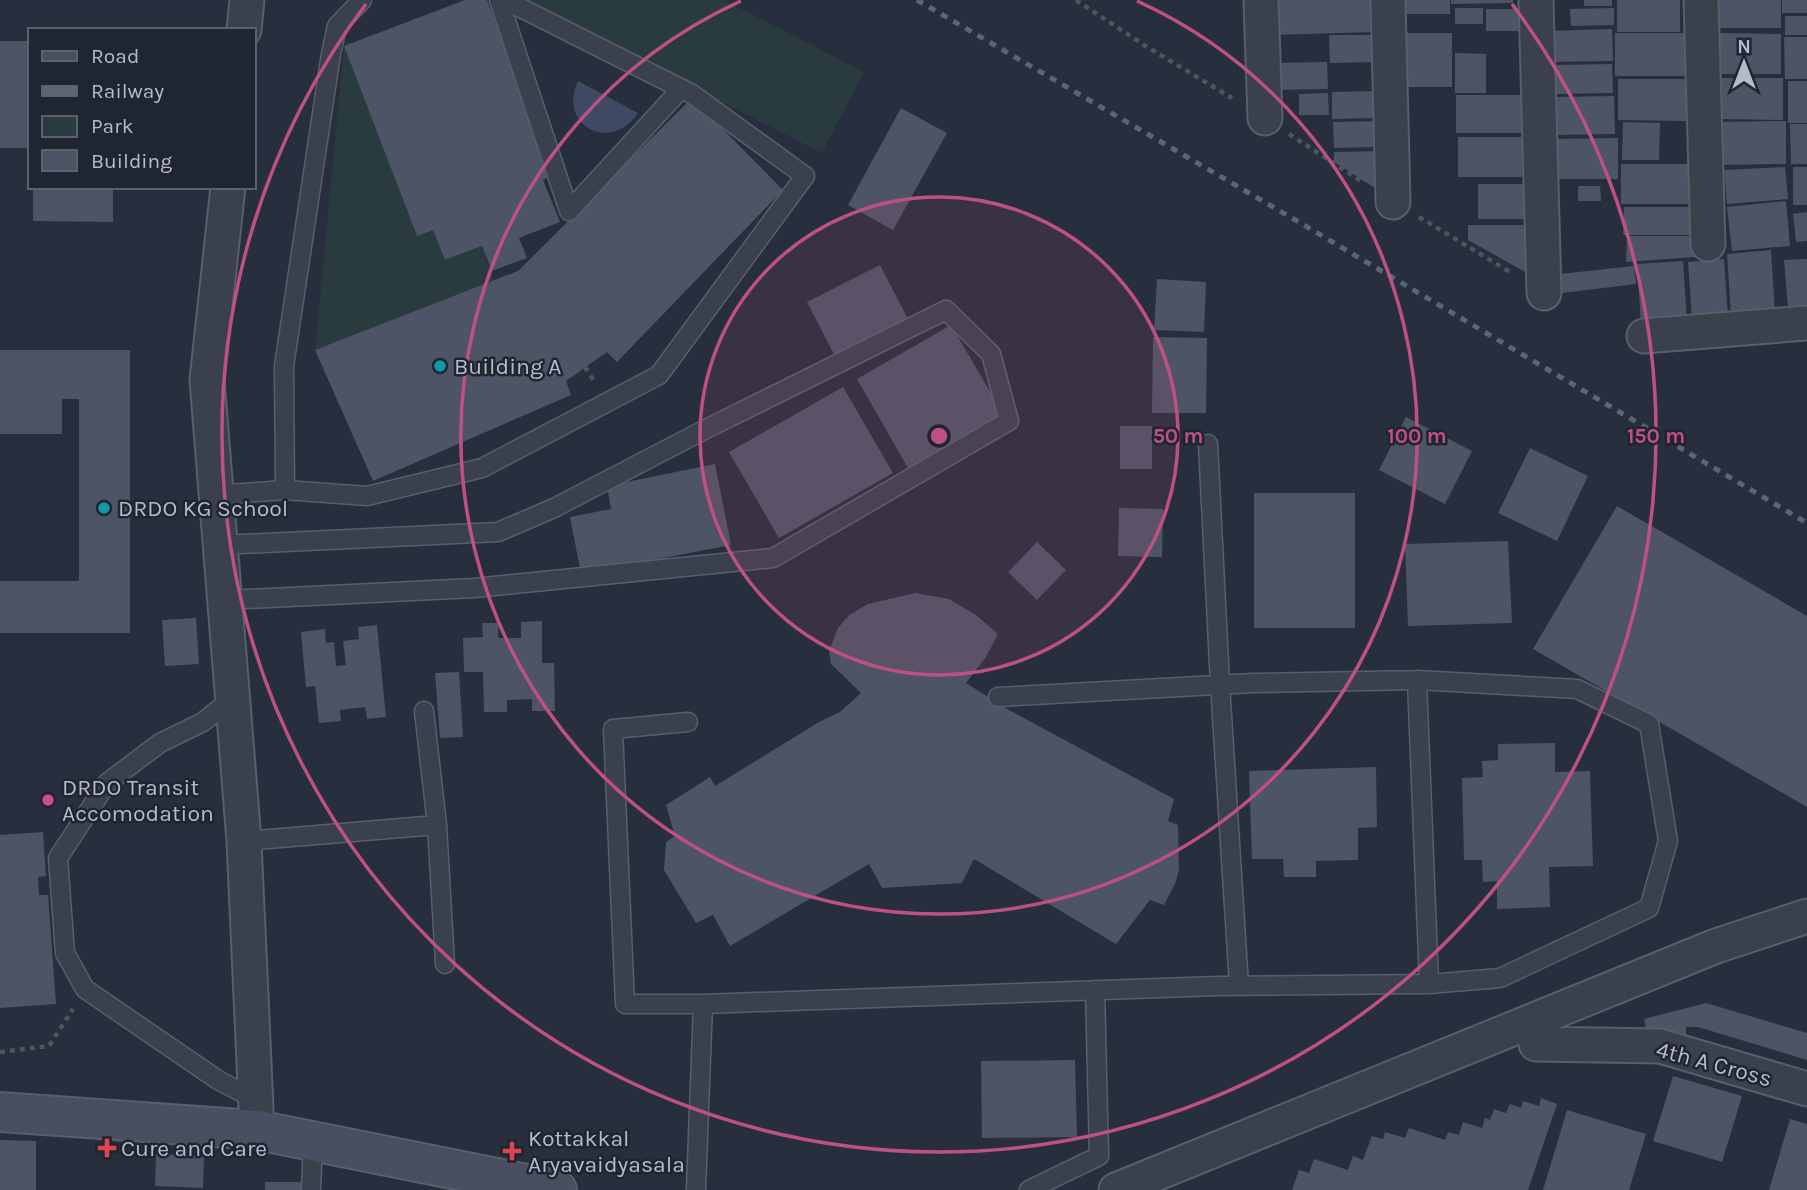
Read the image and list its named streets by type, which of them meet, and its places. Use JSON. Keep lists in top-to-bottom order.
{
  "streets": {
    "street": ["4th A Cross"]
  },
  "places": {
    "other": ["Building A", "DRDO KG School", "DRDO Transit Accomodation"],
    "health": ["Cure and Care", "Kottakkal Aryavaidyasala"]
  },
  "legend": [
    "Road",
    "Railway",
    "Park",
    "Building"
  ],
  "north": "top",
  "rings": ["50 m", "100 m", "150 m"]
}
